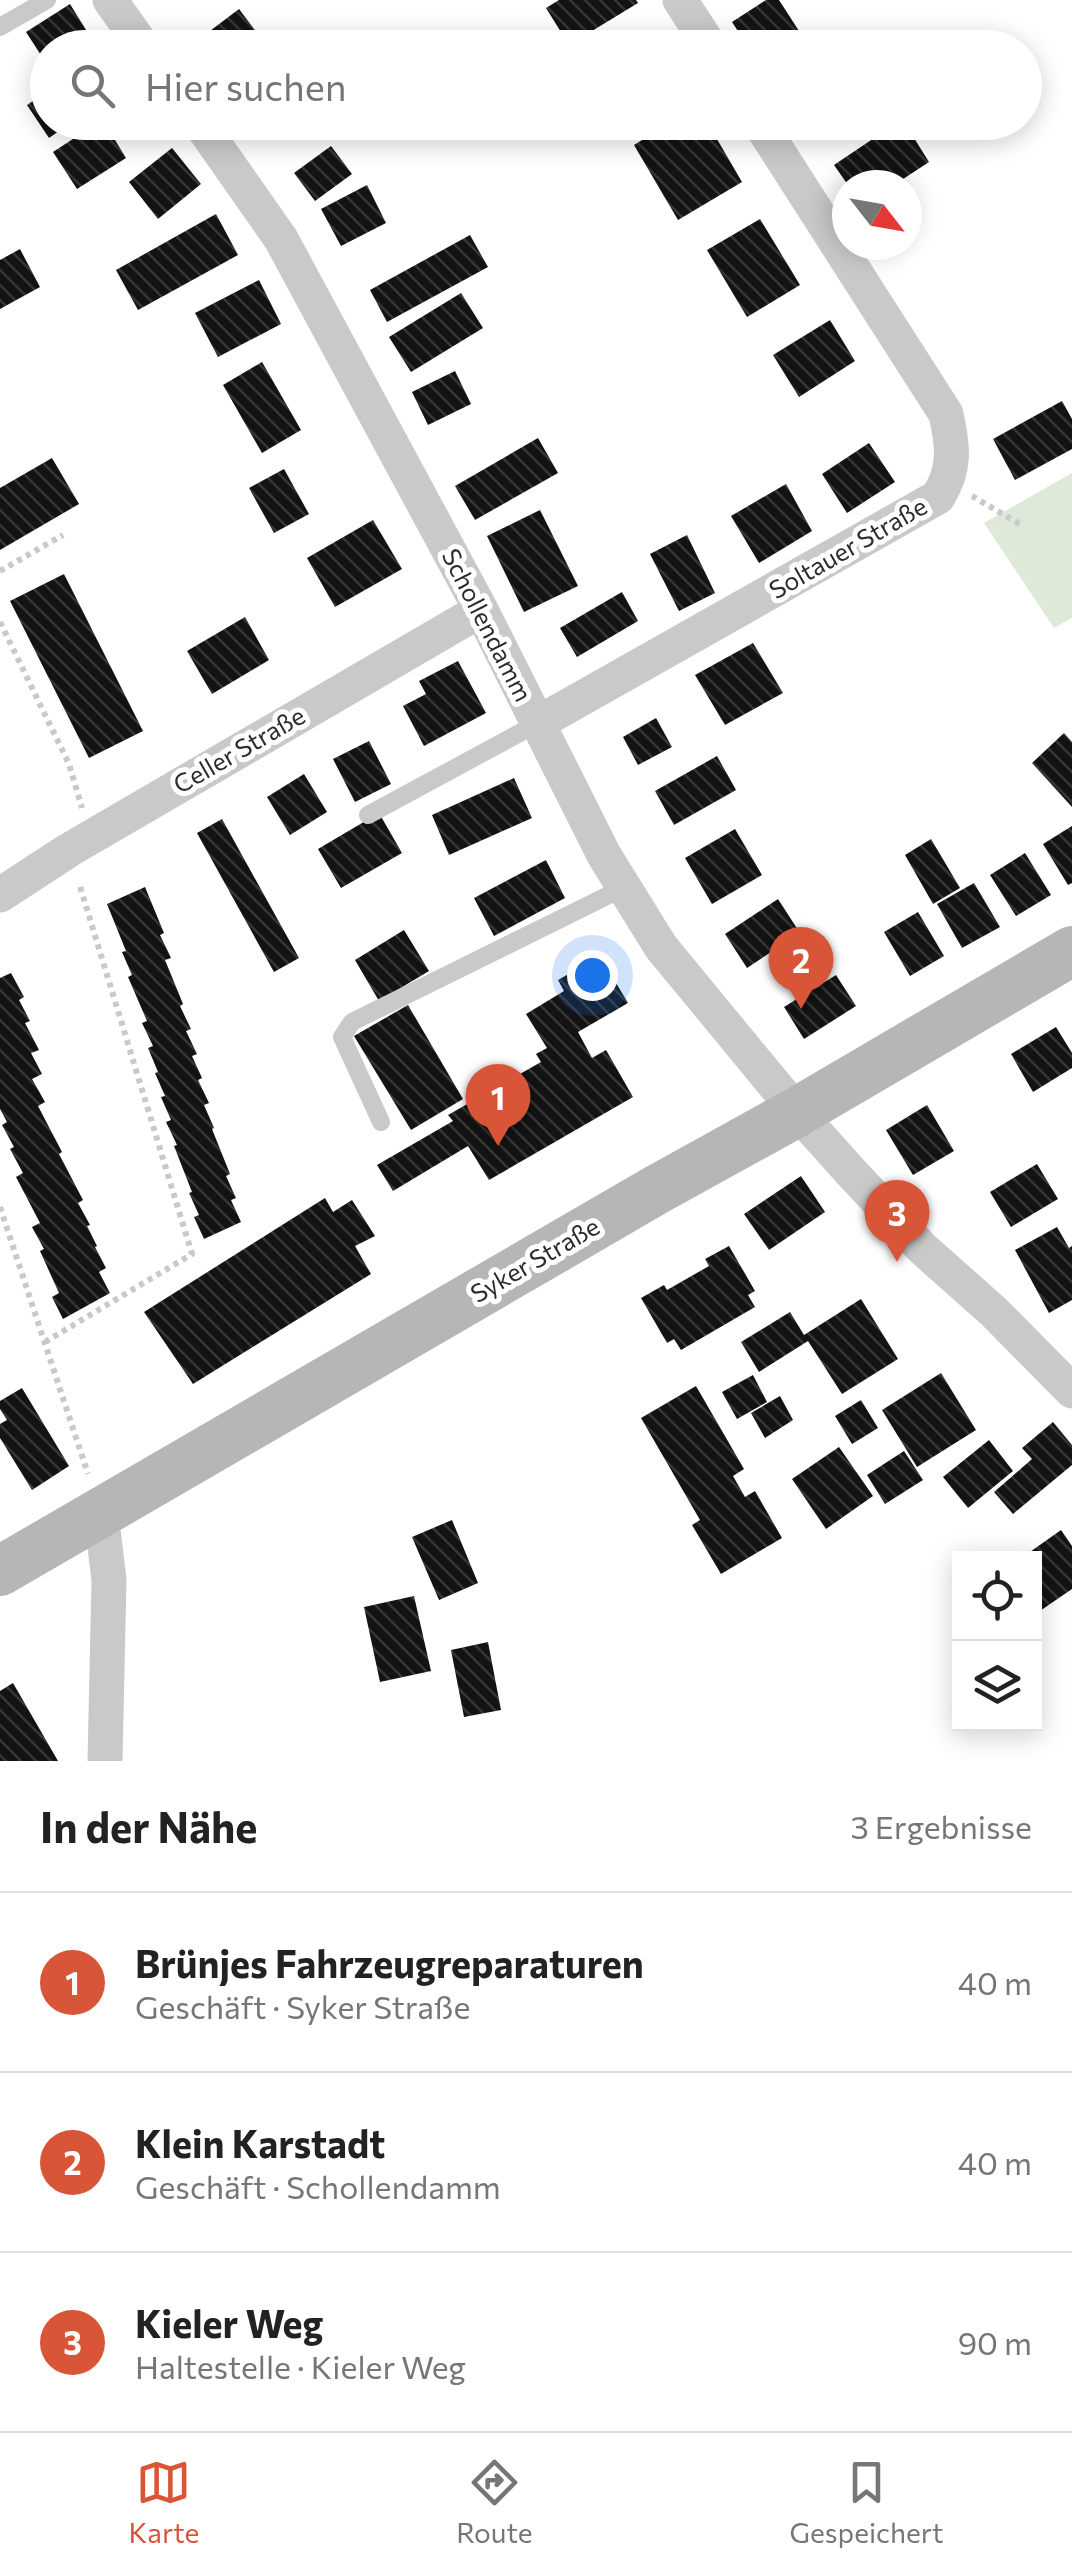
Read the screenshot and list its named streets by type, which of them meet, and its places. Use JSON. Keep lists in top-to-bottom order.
{
  "streets": {
    "main road": ["Syker Straße"],
    "street": ["Soltauer Straße", "Schollendamm", "Celler Straße"]
  },
  "crossings": [
    ["Soltauer Straße", "Schollendamm"],
    ["Schollendamm", "Celler Straße"],
    ["Schollendamm", "Syker Straße"]
  ],
  "north": "bottom right",
  "page": {
    "search": "Hier suchen",
    "pins": ["2", "1", "3"],
    "heading": ["In der Nähe", "3 Ergebnisse"],
    "list": [
      {
        "mark": "1",
        "name": "Brünjes Fahrzeugreparaturen",
        "note": "Geschäft · Syker Straße",
        "value": "40 m"
      },
      {
        "mark": "2",
        "name": "Klein Karstadt",
        "note": "Geschäft · Schollendamm",
        "value": "40 m"
      },
      {
        "mark": "3",
        "name": "Kieler Weg",
        "note": "Haltestelle · Kieler Weg",
        "value": "90 m"
      }
    ],
    "nav": ["Karte", "Route", "Gespeichert"]
  }
}
